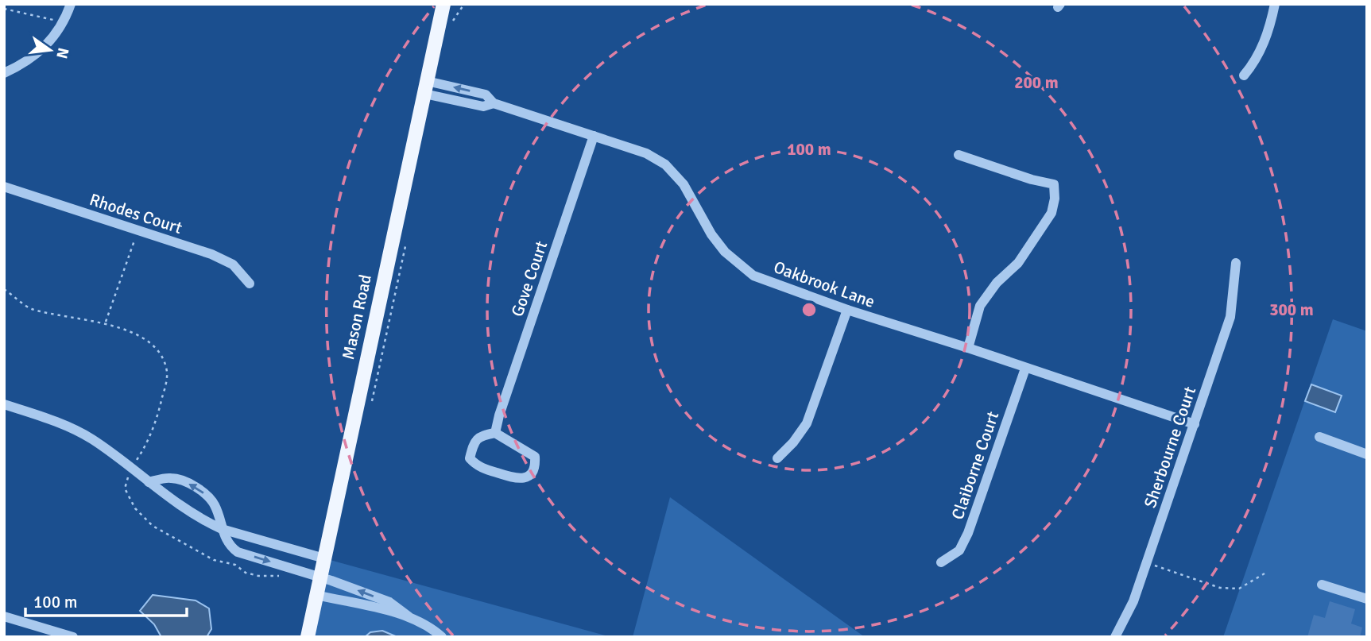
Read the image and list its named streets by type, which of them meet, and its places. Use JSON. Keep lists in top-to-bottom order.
{
  "streets": {
    "main road": ["Mason Road"],
    "street": [
      "Rhodes Court",
      "Gove Court",
      "Oakbrook Lane",
      "Sherbourne Court",
      "Claiborne Court"
    ]
  },
  "crossings": [
    ["Gove Court", "Oakbrook Lane"],
    ["Oakbrook Lane", "Mason Road"],
    ["Oakbrook Lane", "Sherbourne Court"],
    ["Oakbrook Lane", "Claiborne Court"]
  ],
  "scale_bar": "100 m",
  "north": "right",
  "rings": ["200 m", "100 m", "300 m"]
}
